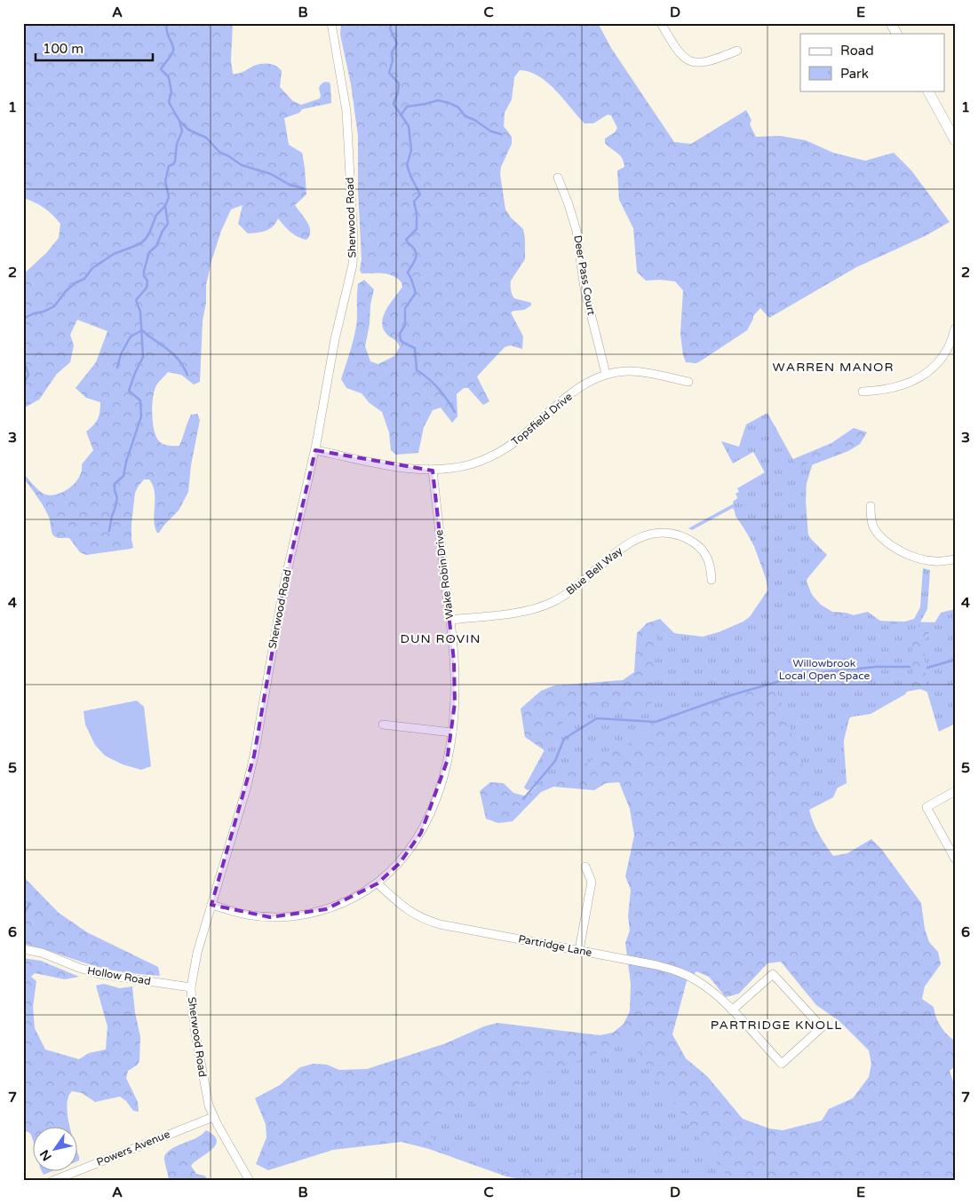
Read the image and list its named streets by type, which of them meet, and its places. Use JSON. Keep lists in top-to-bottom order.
{
  "streets": {
    "street": [
      "Sherwood Road",
      "Deer Pass Court",
      "Topsfield Drive",
      "Blue Bell Way",
      "Wake Robin Drive",
      "Partridge Lane",
      "Hollow Road",
      "Powers Avenue"
    ]
  },
  "crossings": [
    ["Sherwood Road", "Topsfield Drive"],
    ["Sherwood Road", "Wake Robin Drive"],
    ["Sherwood Road", "Hollow Road"],
    ["Sherwood Road", "Powers Avenue"],
    ["Deer Pass Court", "Topsfield Drive"],
    ["Topsfield Drive", "Wake Robin Drive"],
    ["Blue Bell Way", "Wake Robin Drive"],
    ["Wake Robin Drive", "Partridge Lane"]
  ],
  "districts": ["WARREN MANOR", "DUN ROVIN", "PARTRIDGE KNOLL"],
  "parks": ["Willowbrook Local Open Space"],
  "legend": ["Road", "Park"],
  "scale_bar": "100 m",
  "north": "bottom left",
  "grid": {
    "columns": [
      "A",
      "B",
      "C",
      "D",
      "E"
    ],
    "rows": [
      "1",
      "2",
      "3",
      "4",
      "5",
      "6",
      "7"
    ]
  }
}
